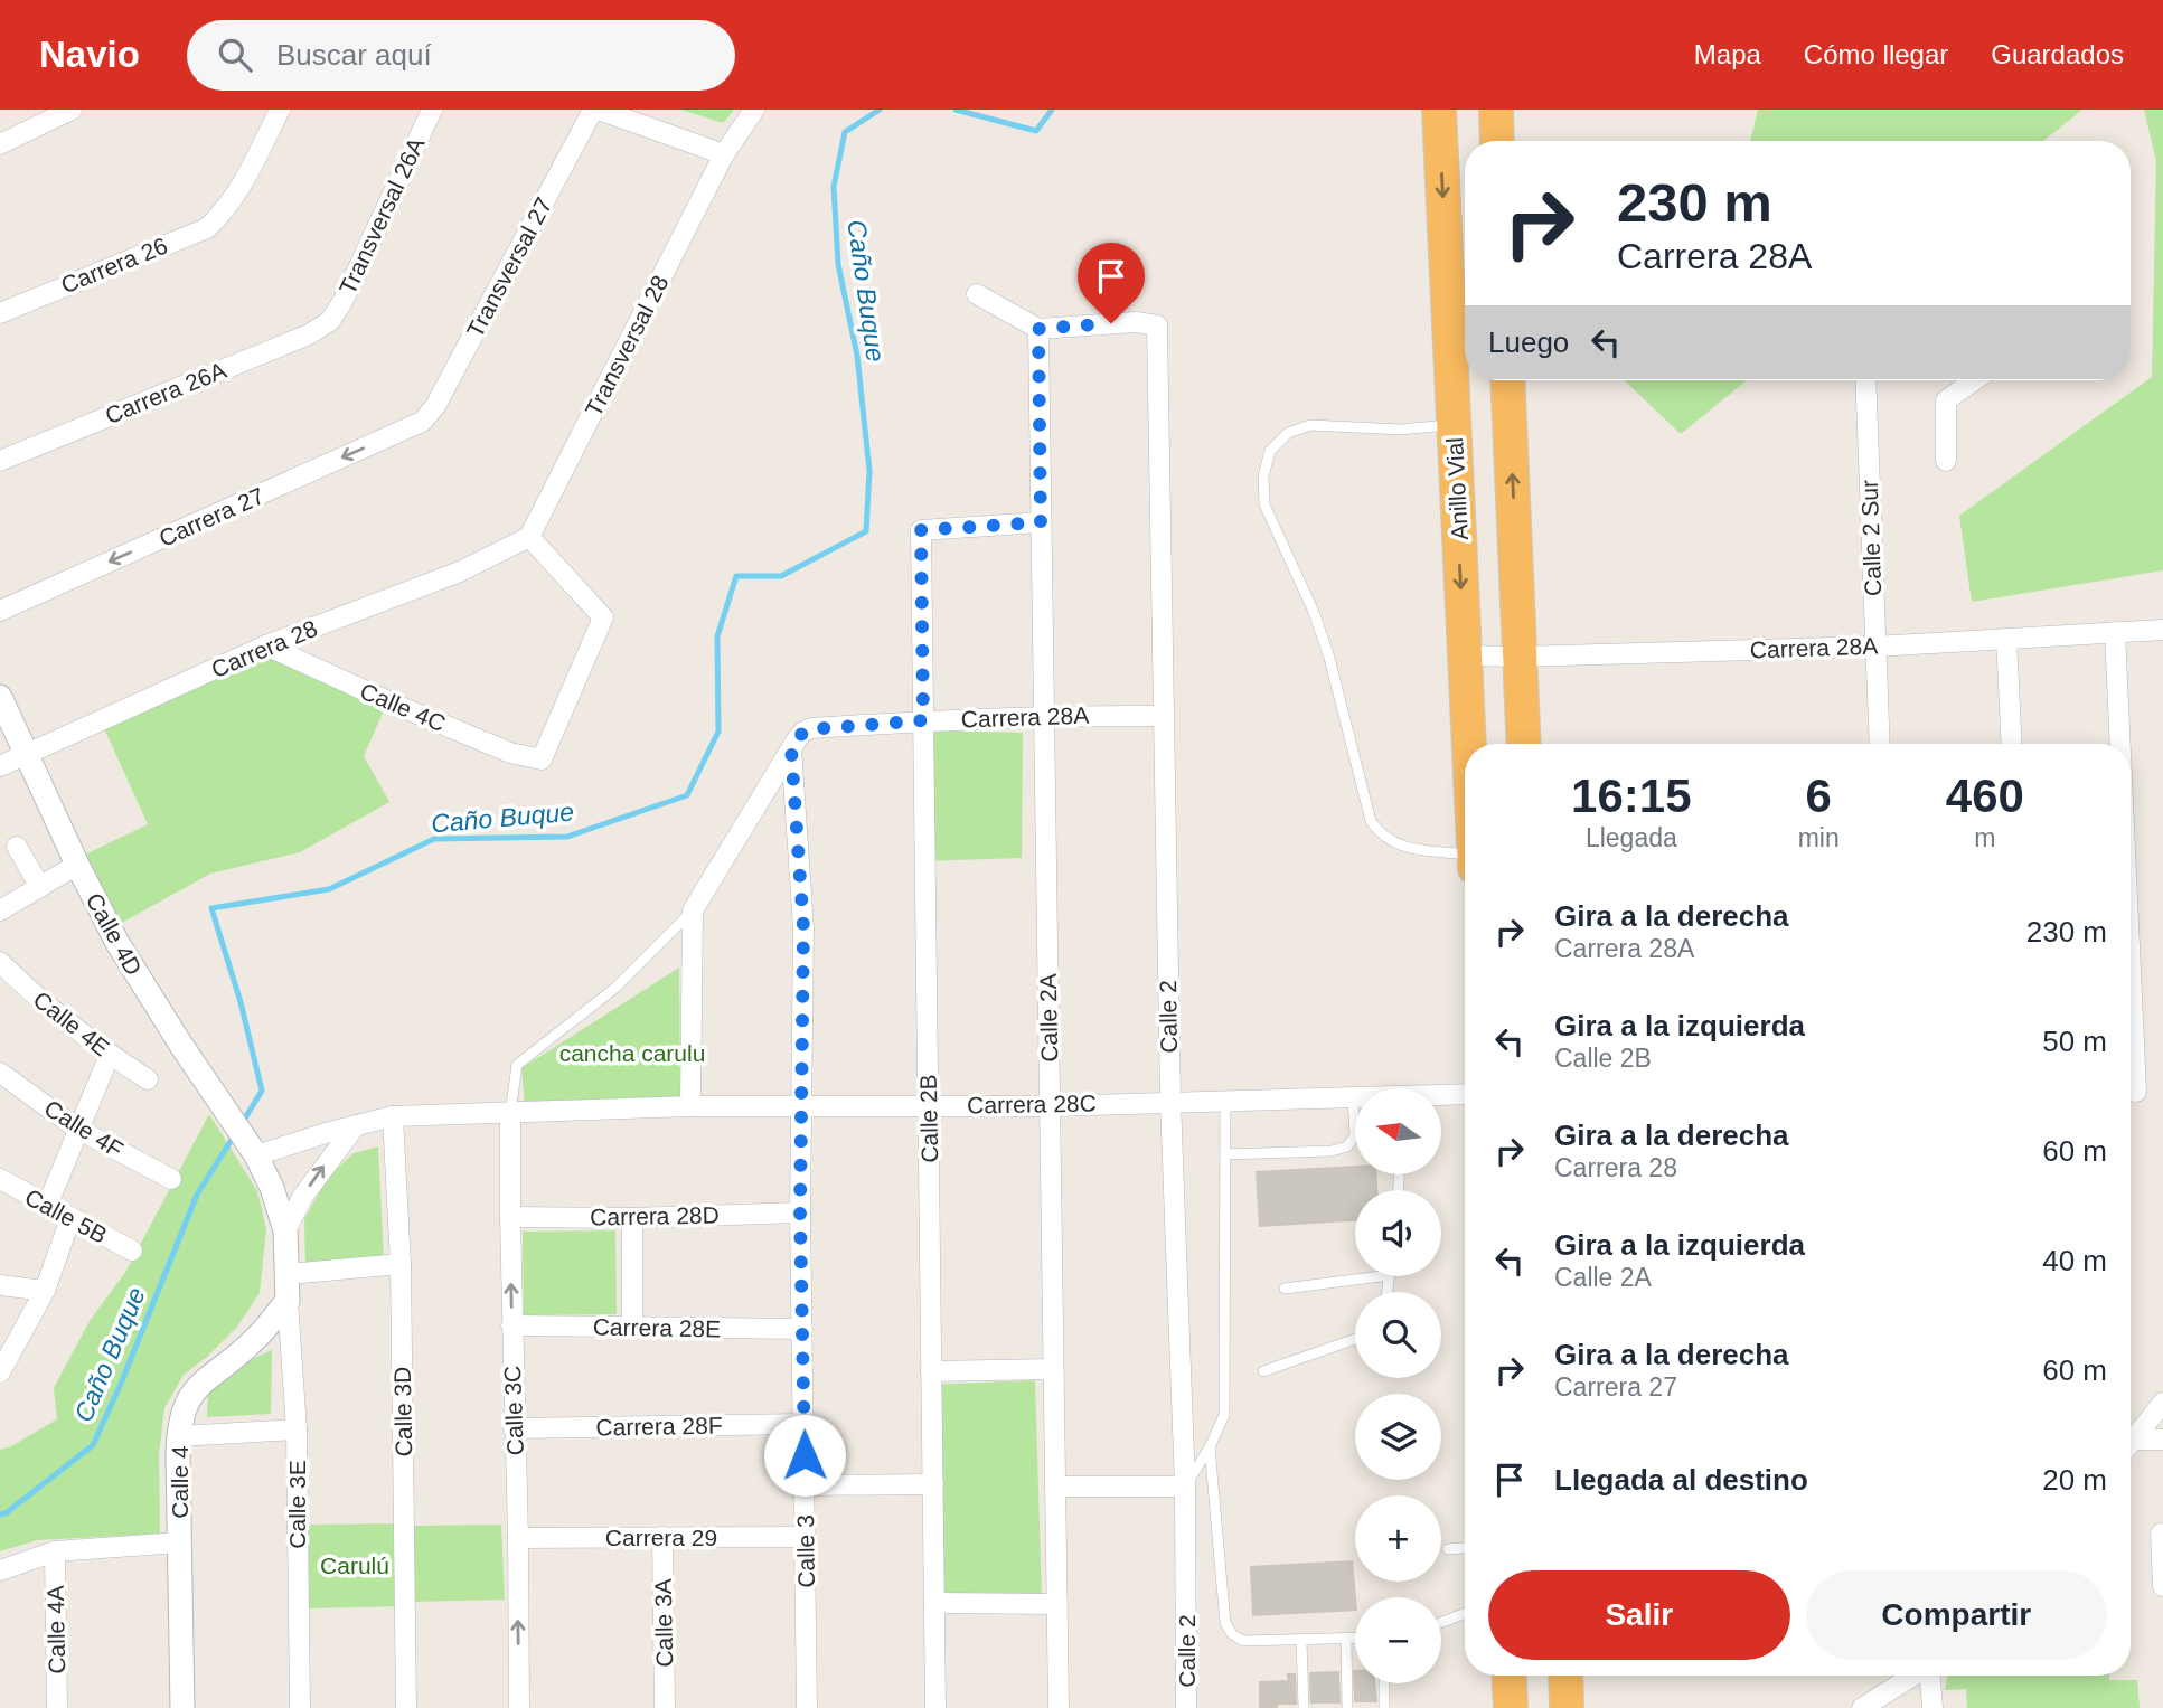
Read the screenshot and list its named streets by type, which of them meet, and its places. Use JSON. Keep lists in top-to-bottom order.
{
  "streets": {
    "highway": ["Anillo Vial"],
    "street": [
      "Transversal 26A",
      "Carrera 26",
      "Transversal 27",
      "Transversal 28",
      "Carrera 26A",
      "Carrera 27",
      "Calle 2 Sur",
      "Carrera 28A",
      "Carrera 28",
      "Calle 4C",
      "Calle 4D",
      "Calle 2",
      "Calle 2A",
      "Calle 4E",
      "Carrera 28C",
      "Calle 2B",
      "Calle 4F",
      "Calle 5B",
      "Carrera 28D",
      "Carrera 28E",
      "Calle 3C",
      "Calle 3D",
      "Carrera 28F",
      "Calle 4",
      "Calle 3E",
      "Carrera 29",
      "Calle 3",
      "Calle 3A",
      "Calle 4A"
    ]
  },
  "crossings": [
    ["Transversal 26A", "Carrera 26A"],
    ["Transversal 27", "Carrera 27"],
    ["Transversal 28", "Carrera 28"],
    ["Transversal 28", "Calle 4C"],
    ["Anillo Vial", "Carrera 28A"],
    ["Calle 2 Sur", "Carrera 28A"],
    ["Carrera 28A", "Calle 2"],
    ["Carrera 28A", "Calle 2A"],
    ["Carrera 28A", "Calle 2B"],
    ["Carrera 28A", "Calle 3"],
    ["Carrera 28", "Calle 4C"],
    ["Carrera 28", "Calle 4D"],
    ["Calle 4D", "Carrera 28C"],
    ["Calle 2", "Calle 2A"],
    ["Calle 2", "Carrera 28C"],
    ["Calle 2A", "Carrera 28C"],
    ["Calle 2A", "Calle 2B"],
    ["Carrera 28C", "Calle 2B"],
    ["Carrera 28C", "Calle 3C"],
    ["Carrera 28C", "Calle 3D"],
    ["Carrera 28C", "Calle 3"],
    ["Carrera 28D", "Calle 3C"],
    ["Carrera 28D", "Calle 3"],
    ["Carrera 28E", "Calle 3C"],
    ["Carrera 28E", "Calle 3"],
    ["Calle 3C", "Carrera 28F"],
    ["Calle 3C", "Carrera 29"],
    ["Carrera 28F", "Calle 3"],
    ["Calle 4", "Calle 3E"],
    ["Carrera 29", "Calle 3"],
    ["Carrera 29", "Calle 3A"]
  ],
  "one_way": ["Carrera 27"],
  "water": ["Caño Buque"],
  "parks": ["cancha carulu", "Carulú"],
  "north": "left",
  "page": {
    "header": "Navio",
    "search": "Buscar aquí",
    "nav": ["Mapa", "Cómo llegar", "Guardados"],
    "turn": ["230 m", "Carrera 28A"],
    "then": "Luego",
    "eta": [
      "16:15",
      "Llegada",
      "6",
      "min",
      "460",
      "m"
    ],
    "list": [
      {
        "name": "Gira a la derecha",
        "note": "Carrera 28A",
        "value": "230 m"
      },
      {
        "name": "Gira a la izquierda",
        "note": "Calle 2B",
        "value": "50 m"
      },
      {
        "name": "Gira a la derecha",
        "note": "Carrera 28",
        "value": "60 m"
      },
      {
        "name": "Gira a la izquierda",
        "note": "Calle 2A",
        "value": "40 m"
      },
      {
        "name": "Gira a la derecha",
        "note": "Carrera 27",
        "value": "60 m"
      },
      {
        "name": "Llegada al destino",
        "value": "20 m"
      }
    ],
    "map_buttons": ["+", "−"],
    "buttons": ["Salir", "Compartir"]
  }
}
